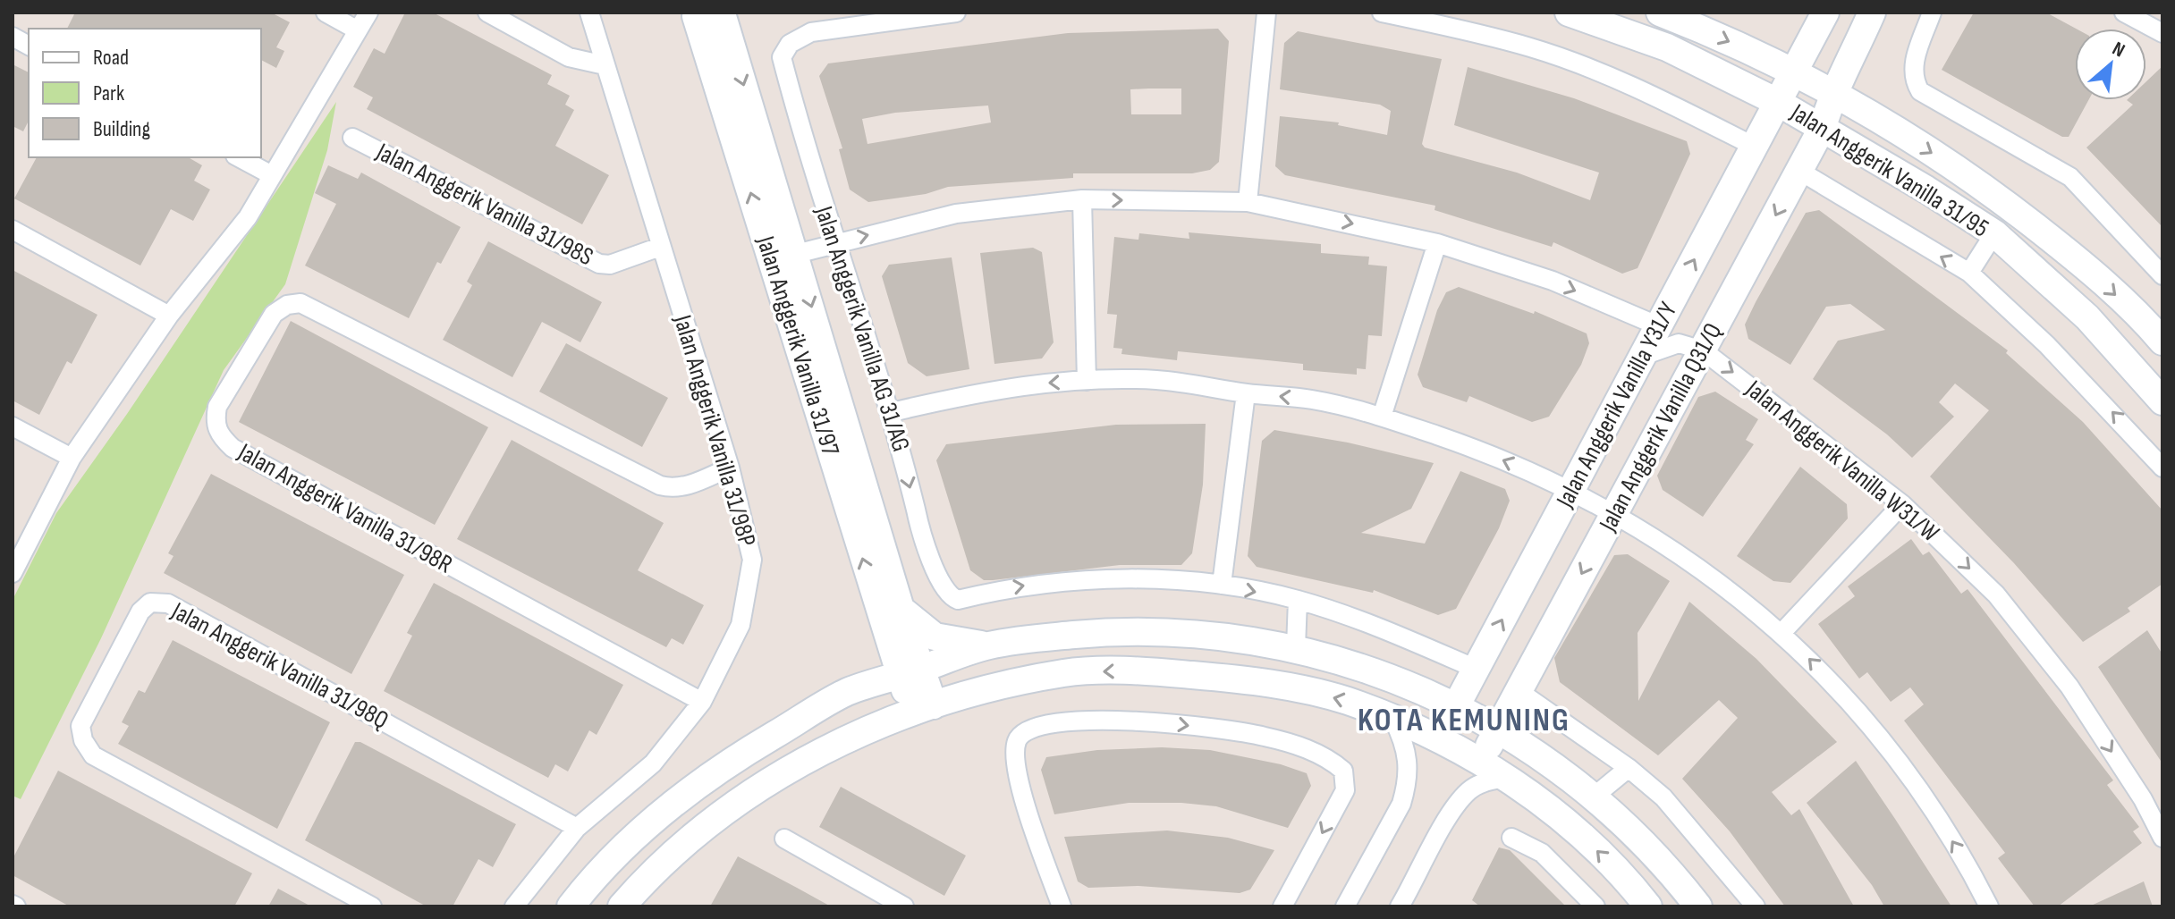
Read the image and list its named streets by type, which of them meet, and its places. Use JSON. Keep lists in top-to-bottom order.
{
  "streets": {
    "street": [
      "Jalan Anggerik Vanilla 31/95",
      "Jalan Anggerik Vanilla 31/98S",
      "Jalan Anggerik Vanilla AG 31/AG",
      "Jalan Anggerik Vanilla 31/97",
      "Jalan Anggerik Vanilla Y31/Y",
      "Jalan Anggerik Vanilla Q31/Q",
      "Jalan Anggerik Vanilla 31/98P",
      "Jalan Anggerik Vanilla W31/W",
      "Jalan Anggerik Vanilla 31/98R",
      "Jalan Anggerik Vanilla 31/98Q"
    ]
  },
  "crossings": [
    ["Jalan Anggerik Vanilla 31/95", "Jalan Anggerik Vanilla Y31/Y"],
    ["Jalan Anggerik Vanilla 31/95", "Jalan Anggerik Vanilla Q31/Q"],
    ["Jalan Anggerik Vanilla 31/98S", "Jalan Anggerik Vanilla 31/98P"],
    ["Jalan Anggerik Vanilla Q31/Q", "Jalan Anggerik Vanilla W31/W"],
    ["Jalan Anggerik Vanilla 31/98P", "Jalan Anggerik Vanilla 31/98R"],
    ["Jalan Anggerik Vanilla 31/98P", "Jalan Anggerik Vanilla 31/98Q"]
  ],
  "one_way": ["Jalan Anggerik Vanilla Y31/Y", "Jalan Anggerik Vanilla Q31/Q", "Jalan Anggerik Vanilla W31/W"],
  "districts": ["KOTA KEMUNING"],
  "legend": ["Road", "Park", "Building"],
  "north": "top right"
}
